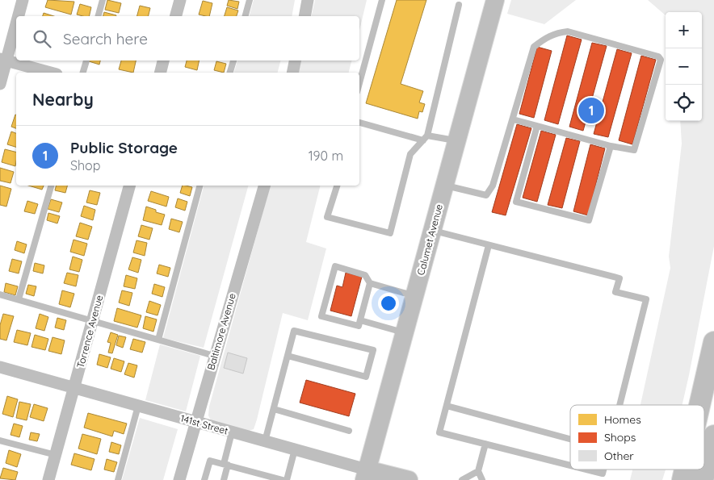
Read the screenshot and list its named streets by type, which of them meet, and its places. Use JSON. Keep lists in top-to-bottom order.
{
  "streets": {
    "main road": ["Calumet Avenue", "141st Street"],
    "street": ["Torrence Avenue", "Baltimore Avenue"]
  },
  "crossings": [
    ["Calumet Avenue", "141st Street"],
    ["Torrence Avenue", "141st Street"],
    ["Baltimore Avenue", "141st Street"]
  ],
  "legend": ["Homes", "Shops", "Other"],
  "page": {
    "map_buttons": ["+", "−"],
    "search": "Search here",
    "heading": "Nearby",
    "pins": "1",
    "list": [
      {
        "mark": "1",
        "name": "Public Storage",
        "note": "Shop",
        "value": "190 m"
      }
    ]
  }
}
